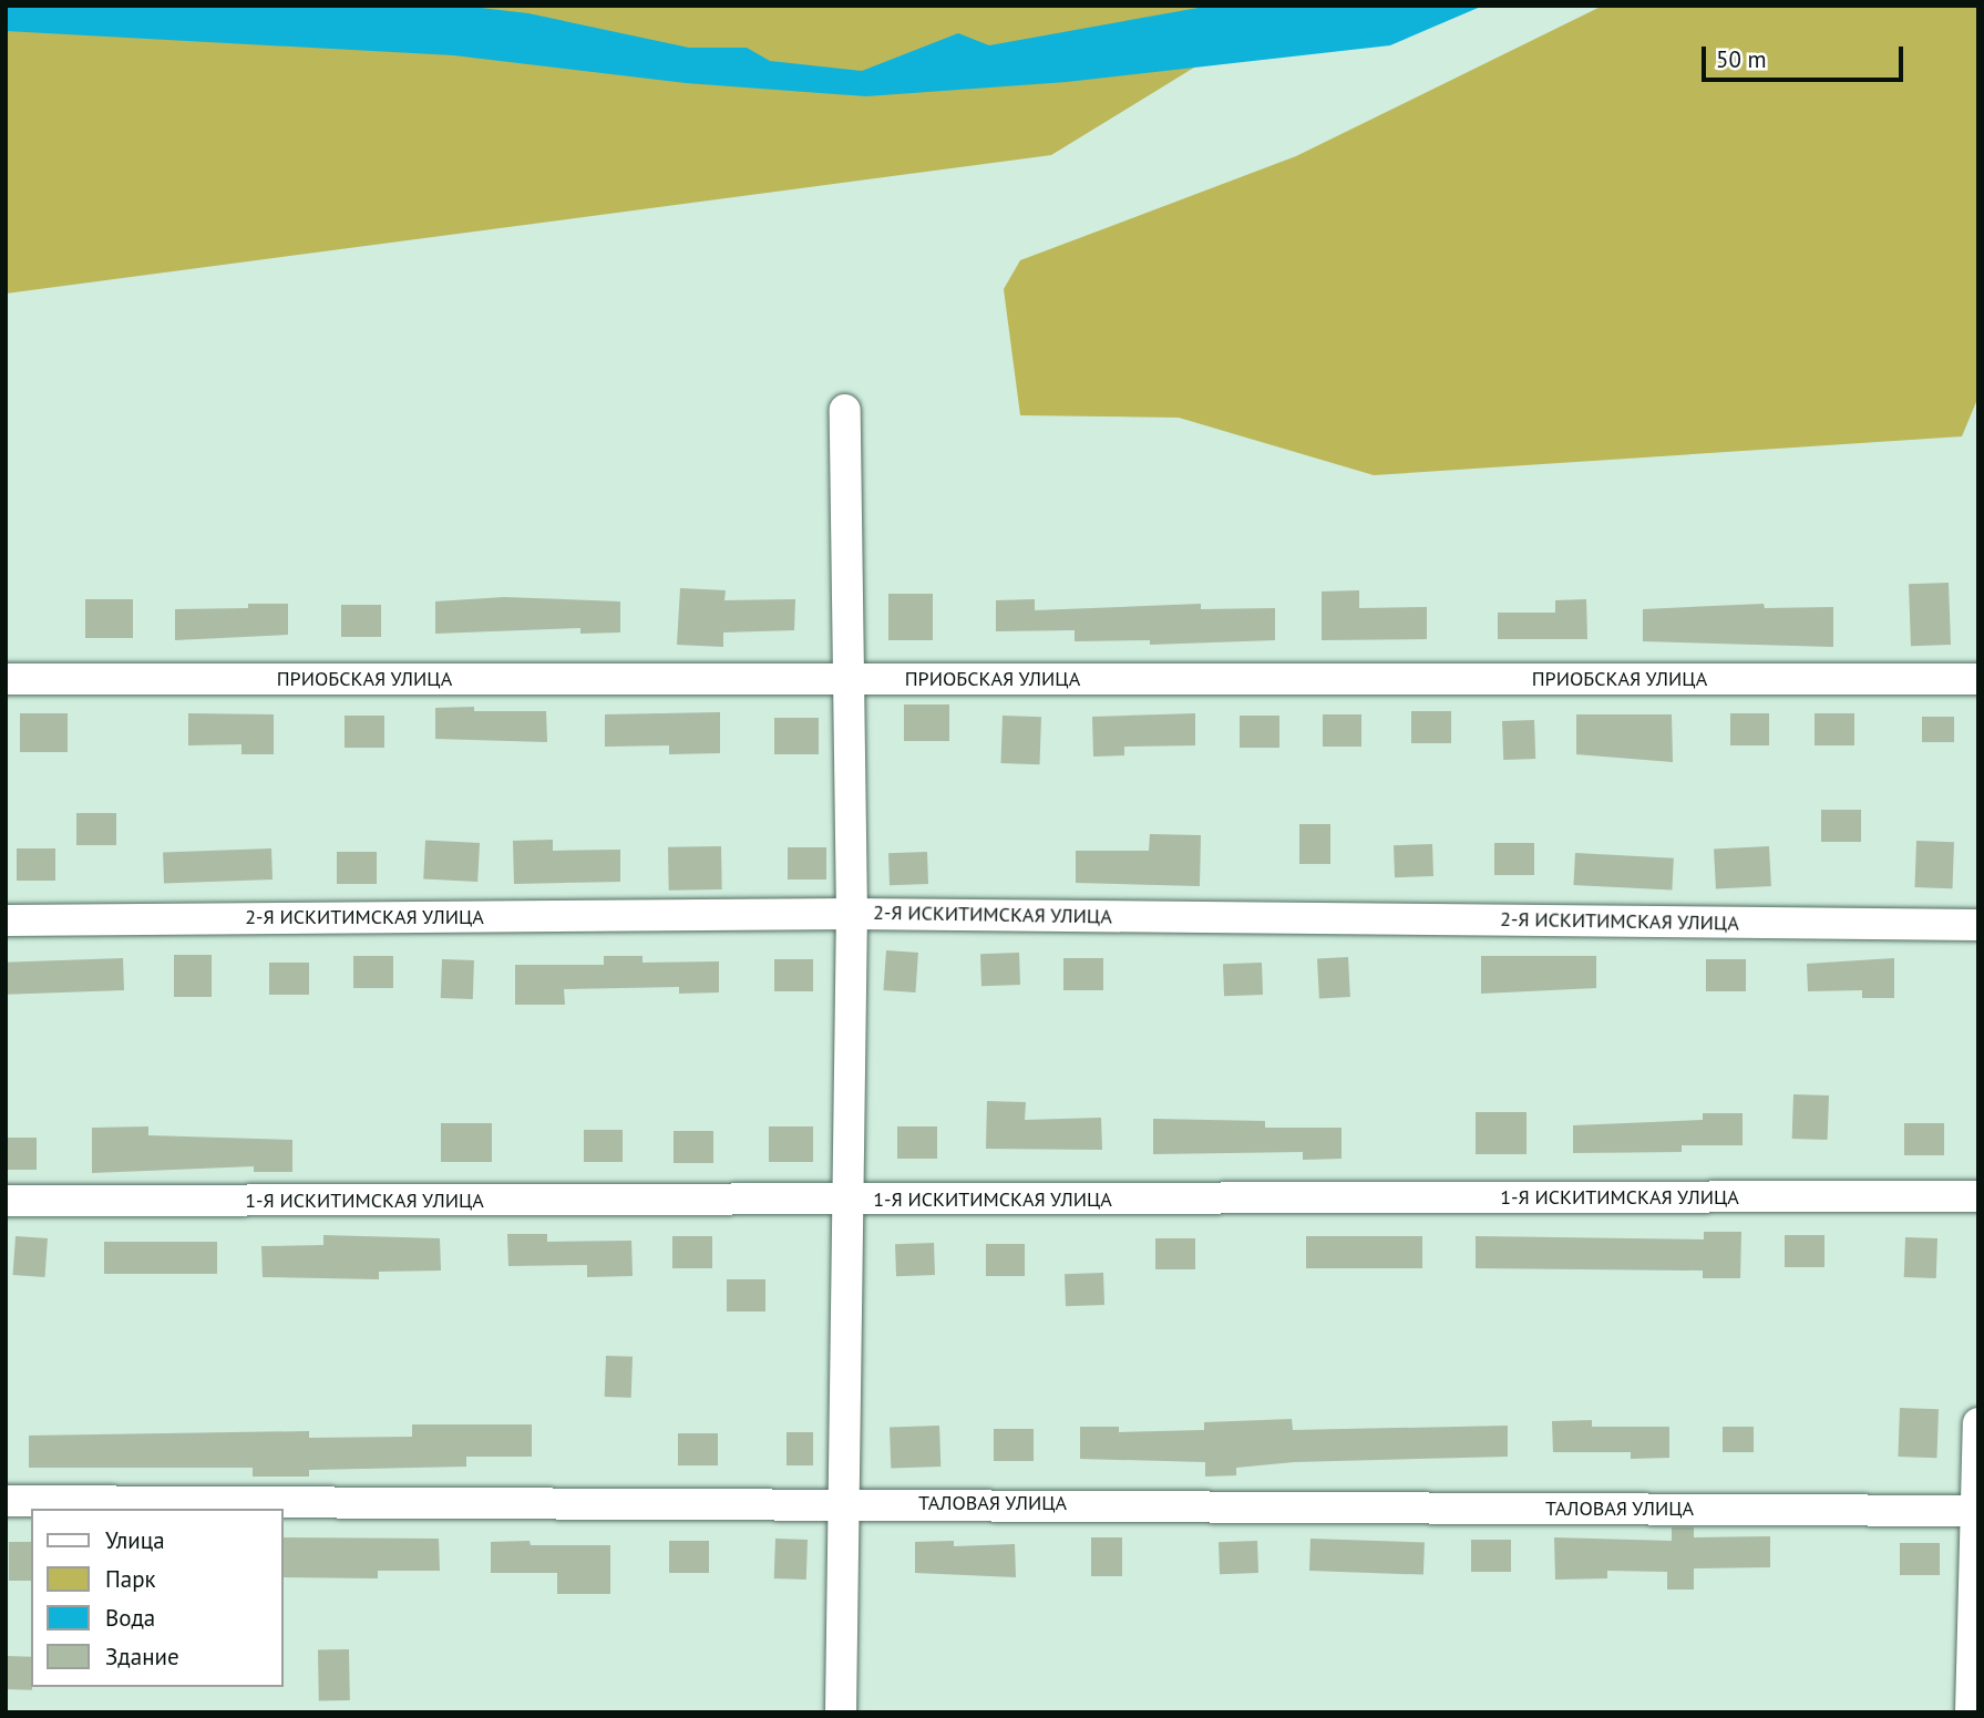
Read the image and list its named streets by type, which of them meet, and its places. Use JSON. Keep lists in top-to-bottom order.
{
  "streets": {
    "street": [
      "ПРИОБСКАЯ УЛИЦА",
      "2-Я ИСКИТИМСКАЯ УЛИЦА",
      "1-Я ИСКИТИМСКАЯ УЛИЦА",
      "ТАЛОВАЯ УЛИЦА"
    ]
  },
  "legend": [
    "Улица",
    "Парк",
    "Вода",
    "Здание"
  ],
  "scale_bar": "50 m"
}
